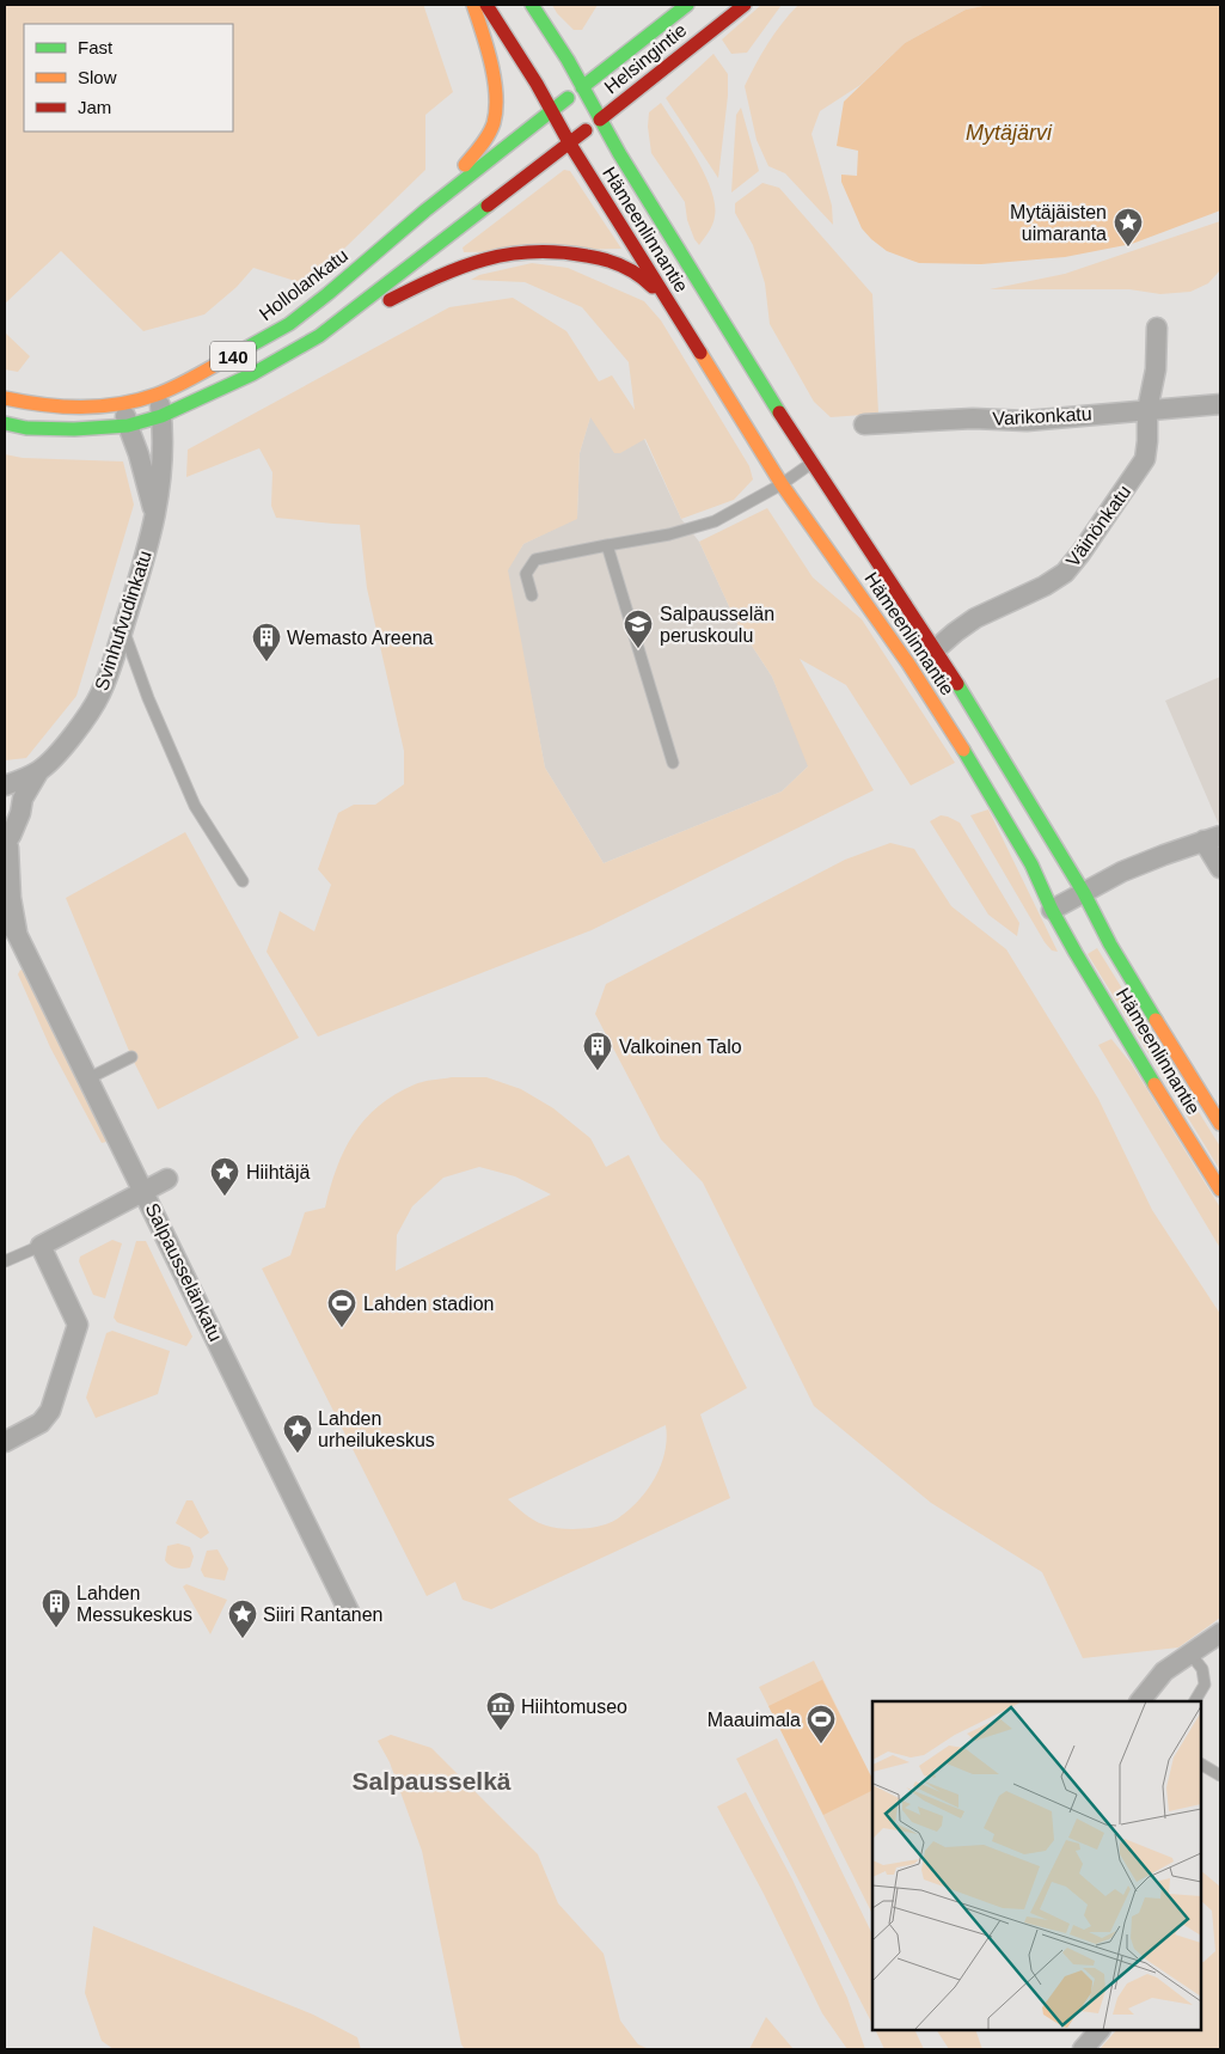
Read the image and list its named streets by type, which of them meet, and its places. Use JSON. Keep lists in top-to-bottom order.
{
  "streets": {
    "main road": [
      "Helsingintie",
      "Hämeenlinnantie",
      "Hollolankatu",
      "140"
    ],
    "street": [
      "Varikonkatu",
      "Väinönkatu",
      "Svinhufvudinkatu",
      "Salpausselänkatu"
    ]
  },
  "crossings": [
    ["Helsingintie", "Hämeenlinnantie"],
    ["Helsingintie", "Hollolankatu"],
    ["Helsingintie", "140"],
    ["Hämeenlinnantie", "Hollolankatu"],
    ["Hämeenlinnantie", "140"],
    ["Hämeenlinnantie", "Väinönkatu"],
    ["Hollolankatu", "Svinhufvudinkatu"],
    ["140", "Svinhufvudinkatu"],
    ["Varikonkatu", "Väinönkatu"],
    ["Svinhufvudinkatu", "Salpausselänkatu"]
  ],
  "districts": ["Salpausselkä"],
  "water": ["Mytäjärvi"],
  "places": {
    "place": [
      "Mytäjäisten uimaranta",
      "Hiihtäjä",
      "Lahden urheilukeskus",
      "Siiri Rantanen"
    ],
    "school or university": ["Salpausselän peruskoulu"],
    "building": ["Wemasto Areena", "Valkoinen Talo", "Lahden Messukeskus"],
    "sports": ["Lahden stadion", "Maauimala"],
    "museum": ["Hiihtomuseo"]
  },
  "legend": ["Fast", "Slow", "Jam"]
}
